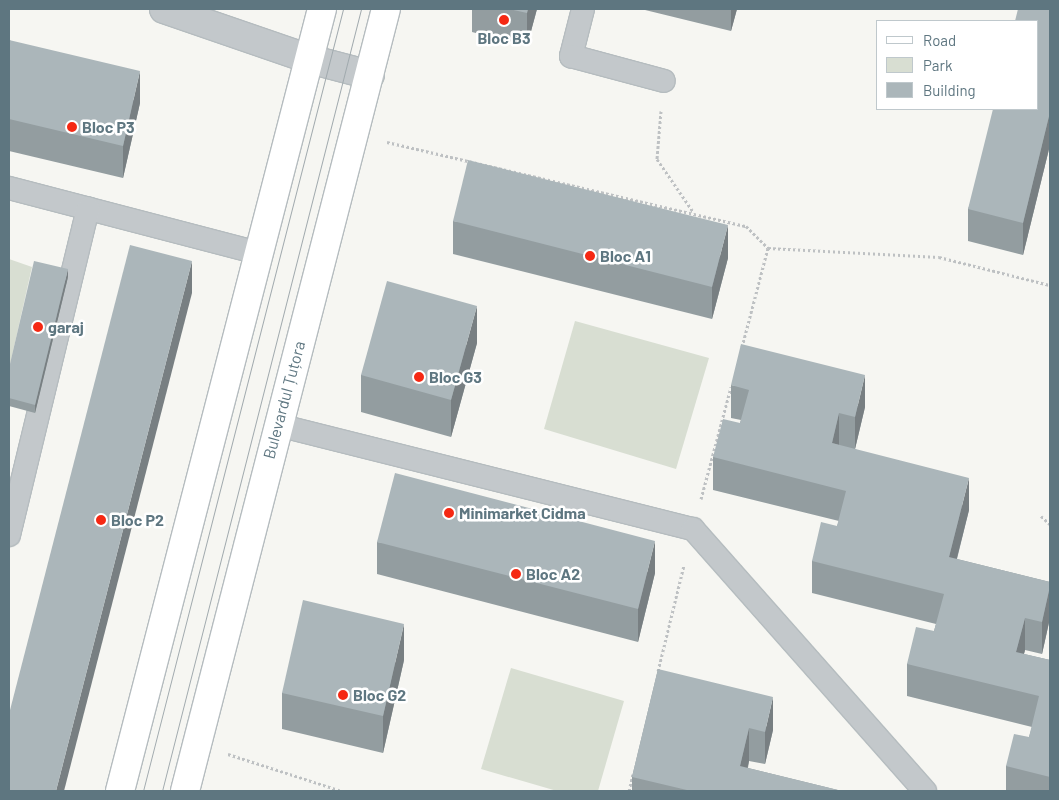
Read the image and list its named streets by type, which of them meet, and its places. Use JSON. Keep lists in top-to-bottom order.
{
  "streets": {
    "main road": ["Bulevardul Țuțora"]
  },
  "places": [
    "Bloc B3",
    "Bloc P3",
    "Bloc A1",
    "garaj",
    "Bloc G3",
    "Minimarket Cidma",
    "Bloc P2",
    "Bloc A2",
    "Bloc G2"
  ],
  "legend": ["Road", "Park", "Building"]
}
